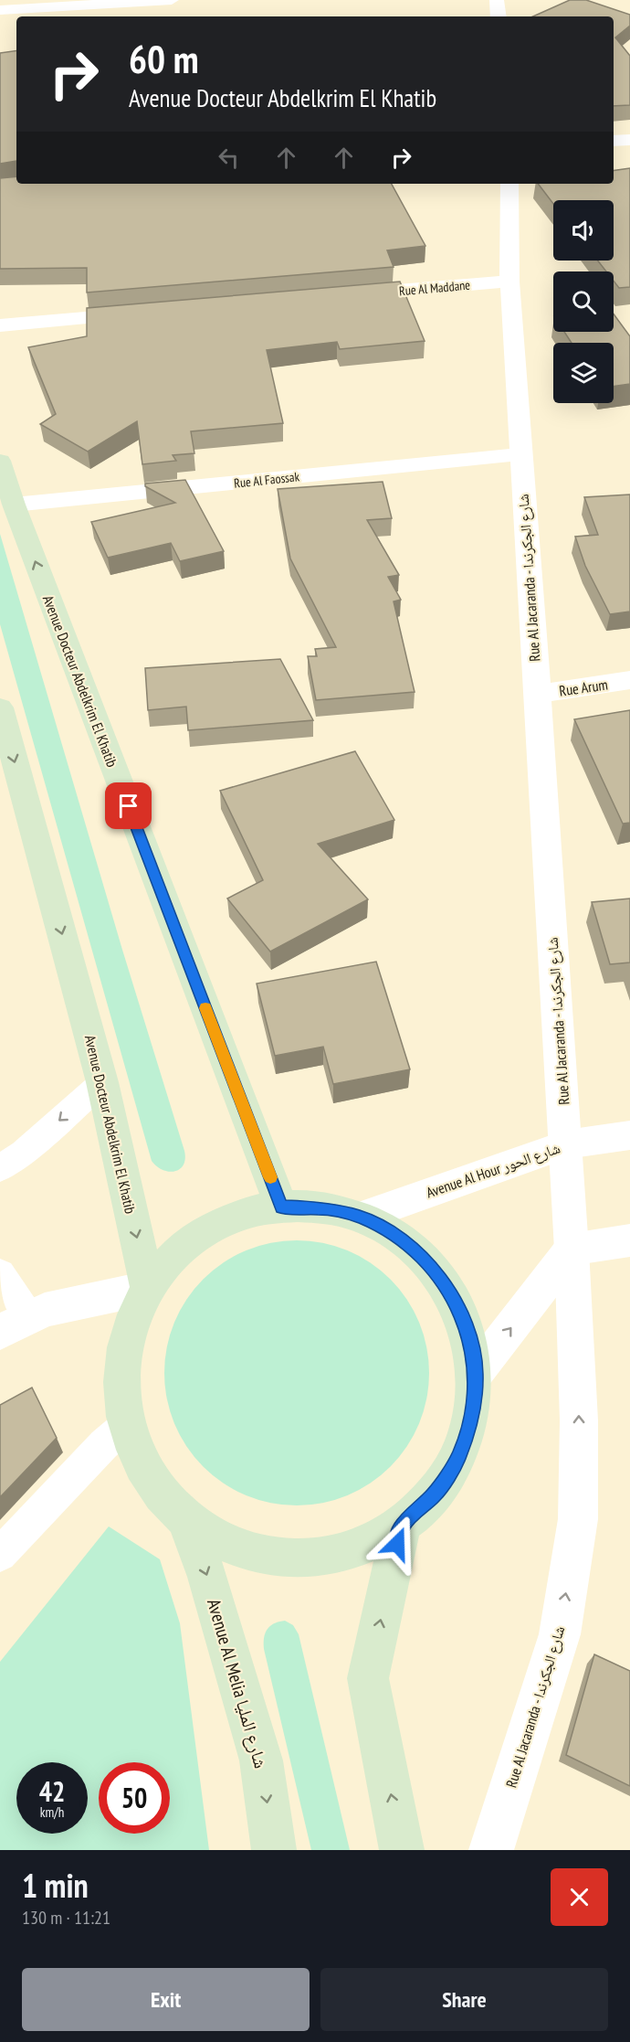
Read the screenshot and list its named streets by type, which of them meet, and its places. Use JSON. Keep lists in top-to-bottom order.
{
  "streets": {
    "main road": ["Avenue Docteur Abdelkrim El Khatib", "Avenue Al Melia شارع المليا"],
    "street": [
      "Rue Al Maddane",
      "Rue Al Faossak",
      "Rue Al Jacaranda - شارع الجكرندا",
      "Rue Arum",
      "Avenue Al Hour شارع الحور"
    ]
  },
  "crossings": [
    ["Rue Al Maddane", "Rue Al Jacaranda - شارع الجكرندا"],
    ["Rue Al Faossak", "Rue Al Jacaranda - شارع الجكرندا"],
    ["Rue Al Faossak", "Avenue Docteur Abdelkrim El Khatib"],
    ["Rue Al Jacaranda - شارع الجكرندا", "Rue Arum"],
    ["Rue Al Jacaranda - شارع الجكرندا", "Avenue Al Hour شارع الحور"]
  ],
  "one_way": ["Rue Al Jacaranda - شارع الجكرندا"],
  "page": {
    "turn": ["60 m", "Avenue Docteur Abdelkrim El Khatib"],
    "speed": "42 km/h",
    "limit": "50",
    "heading": ["1 min", "130 m · 11:21"],
    "buttons": ["Exit", "Share"]
  }
}
